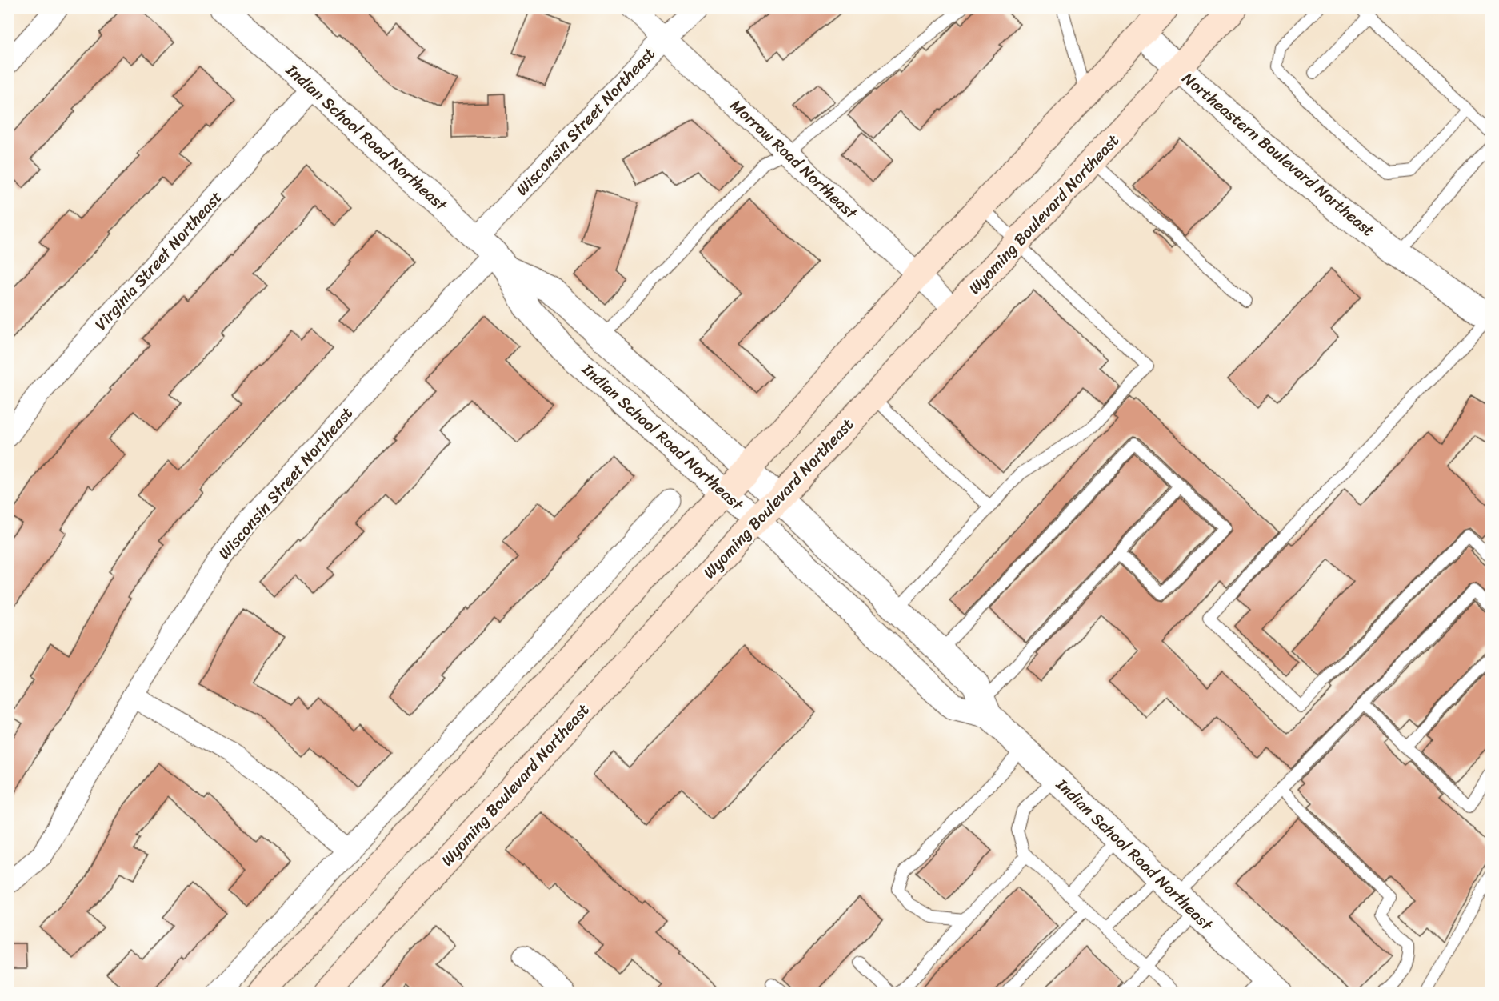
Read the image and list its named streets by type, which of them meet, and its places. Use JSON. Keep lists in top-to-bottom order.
{
  "streets": {
    "main road": ["Wyoming Boulevard Northeast"],
    "street": [
      "Wisconsin Street Northeast",
      "Indian School Road Northeast",
      "Northeastern Boulevard Northeast",
      "Morrow Road Northeast",
      "Virginia Street Northeast"
    ]
  },
  "crossings": [
    ["Wisconsin Street Northeast", "Indian School Road Northeast"],
    ["Wisconsin Street Northeast", "Morrow Road Northeast"],
    ["Indian School Road Northeast", "Wyoming Boulevard Northeast"],
    ["Indian School Road Northeast", "Virginia Street Northeast"],
    ["Northeastern Boulevard Northeast", "Wyoming Boulevard Northeast"],
    ["Morrow Road Northeast", "Wyoming Boulevard Northeast"]
  ]
}
